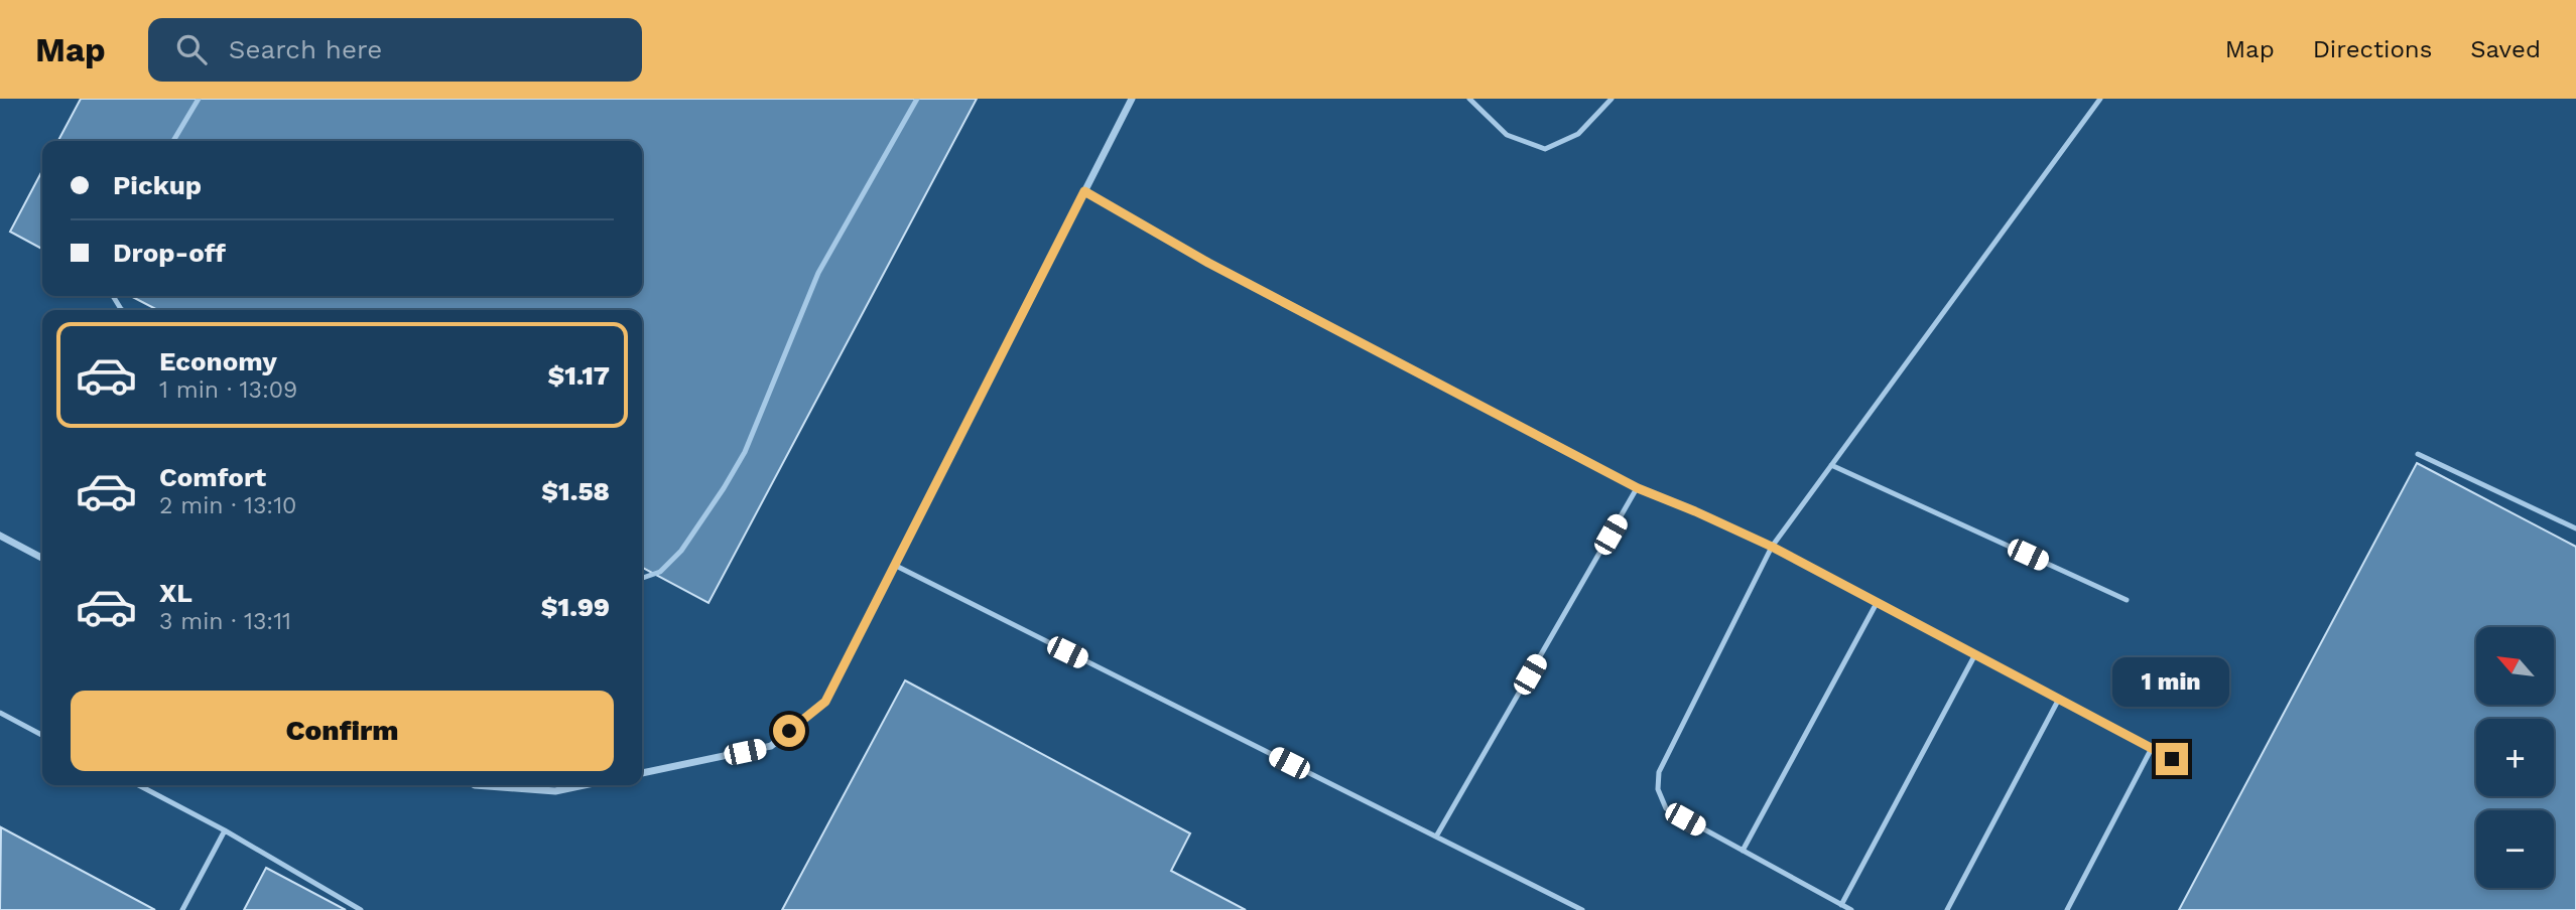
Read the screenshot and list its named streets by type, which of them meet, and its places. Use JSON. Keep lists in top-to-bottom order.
{
  "north": "top left",
  "page": {
    "header": "Map",
    "search": "Search here",
    "nav": ["Map", "Directions", "Saved"],
    "banner": ["Pickup", "Drop-off"],
    "list": [
      {
        "name": "Economy",
        "note": "1 min · 13:09",
        "value": "$1.17"
      },
      {
        "name": "Comfort",
        "note": "2 min · 13:10",
        "value": "$1.58"
      },
      {
        "name": "XL",
        "note": "3 min · 13:11",
        "value": "$1.99"
      }
    ],
    "map_buttons": ["+", "−"],
    "bubble": "1 min",
    "buttons": "Confirm"
  }
}
